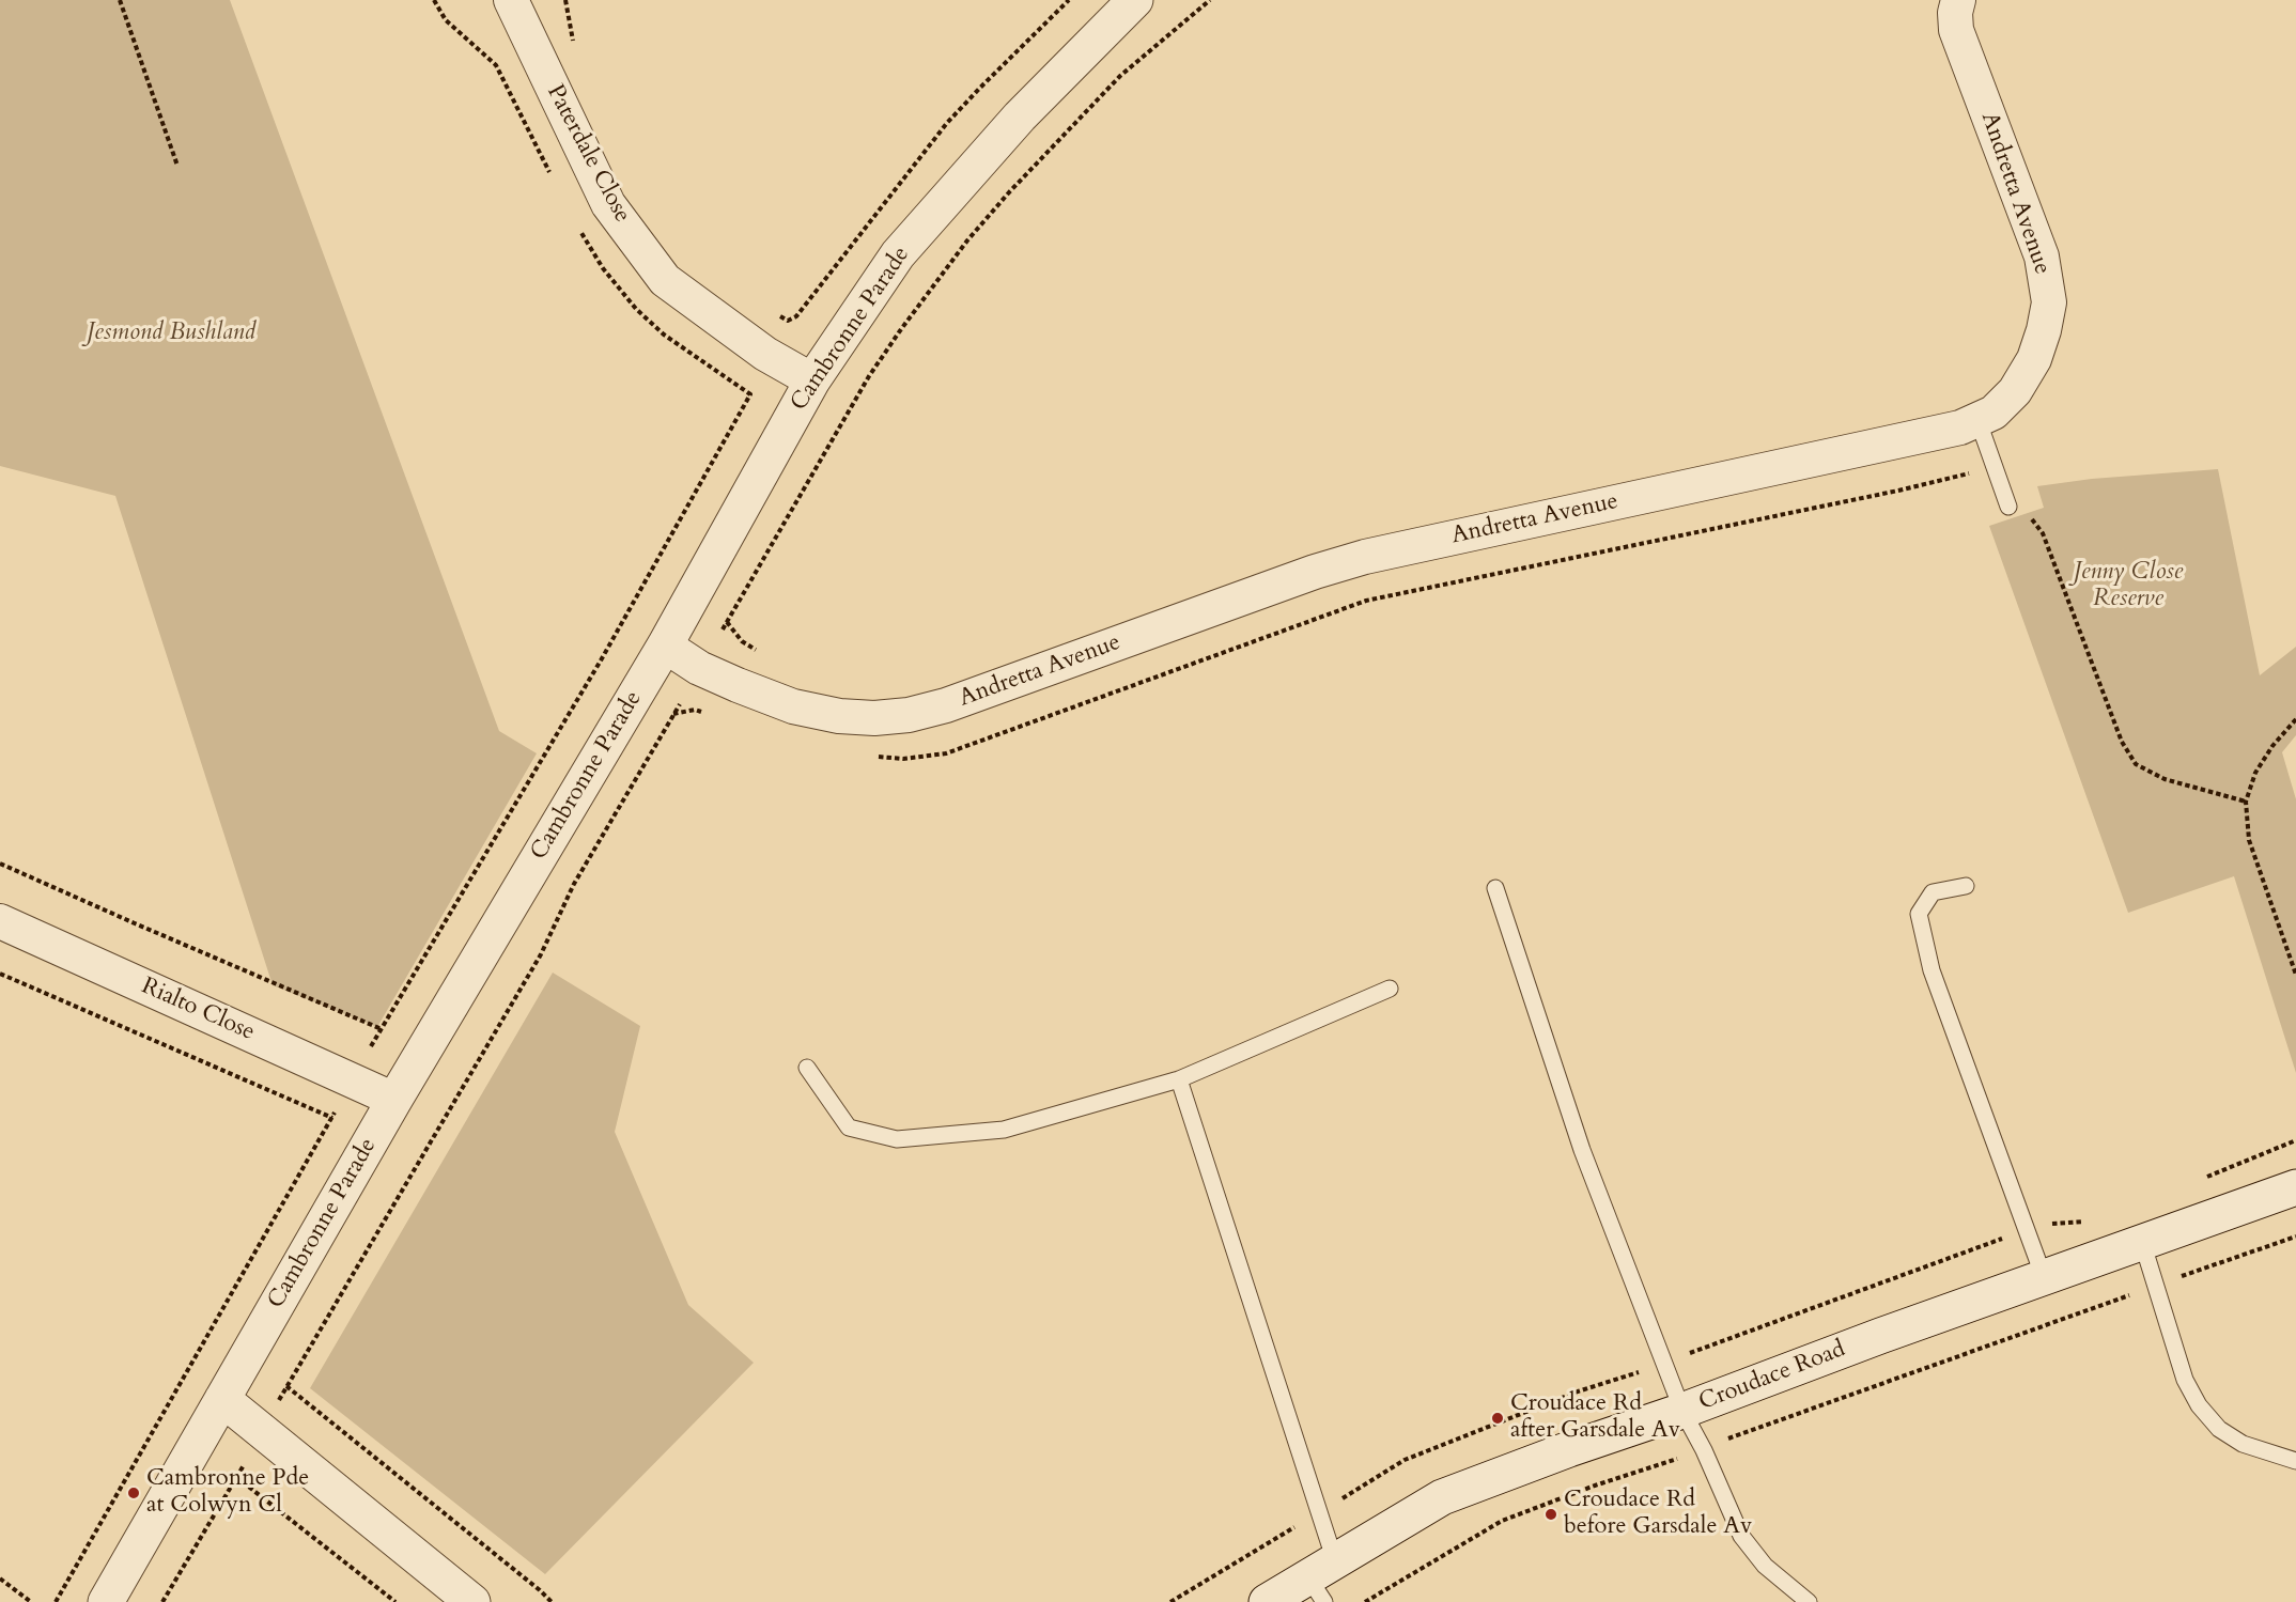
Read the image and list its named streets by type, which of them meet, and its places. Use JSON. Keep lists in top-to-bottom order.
{
  "streets": {
    "street": [
      "Paterdale Close",
      "Andretta Avenue",
      "Cambronne Parade",
      "Rialto Close",
      "Croudace Road"
    ]
  },
  "crossings": [
    ["Paterdale Close", "Cambronne Parade"],
    ["Andretta Avenue", "Cambronne Parade"],
    ["Cambronne Parade", "Rialto Close"]
  ],
  "parks": ["Jesmond Bushland", "Jenny Close Reserve"],
  "places": ["Croudace Rd after Garsdale Av", "Cambronne Pde at Colwyn Cl", "Croudace Rd before Garsdale Av"]
}
